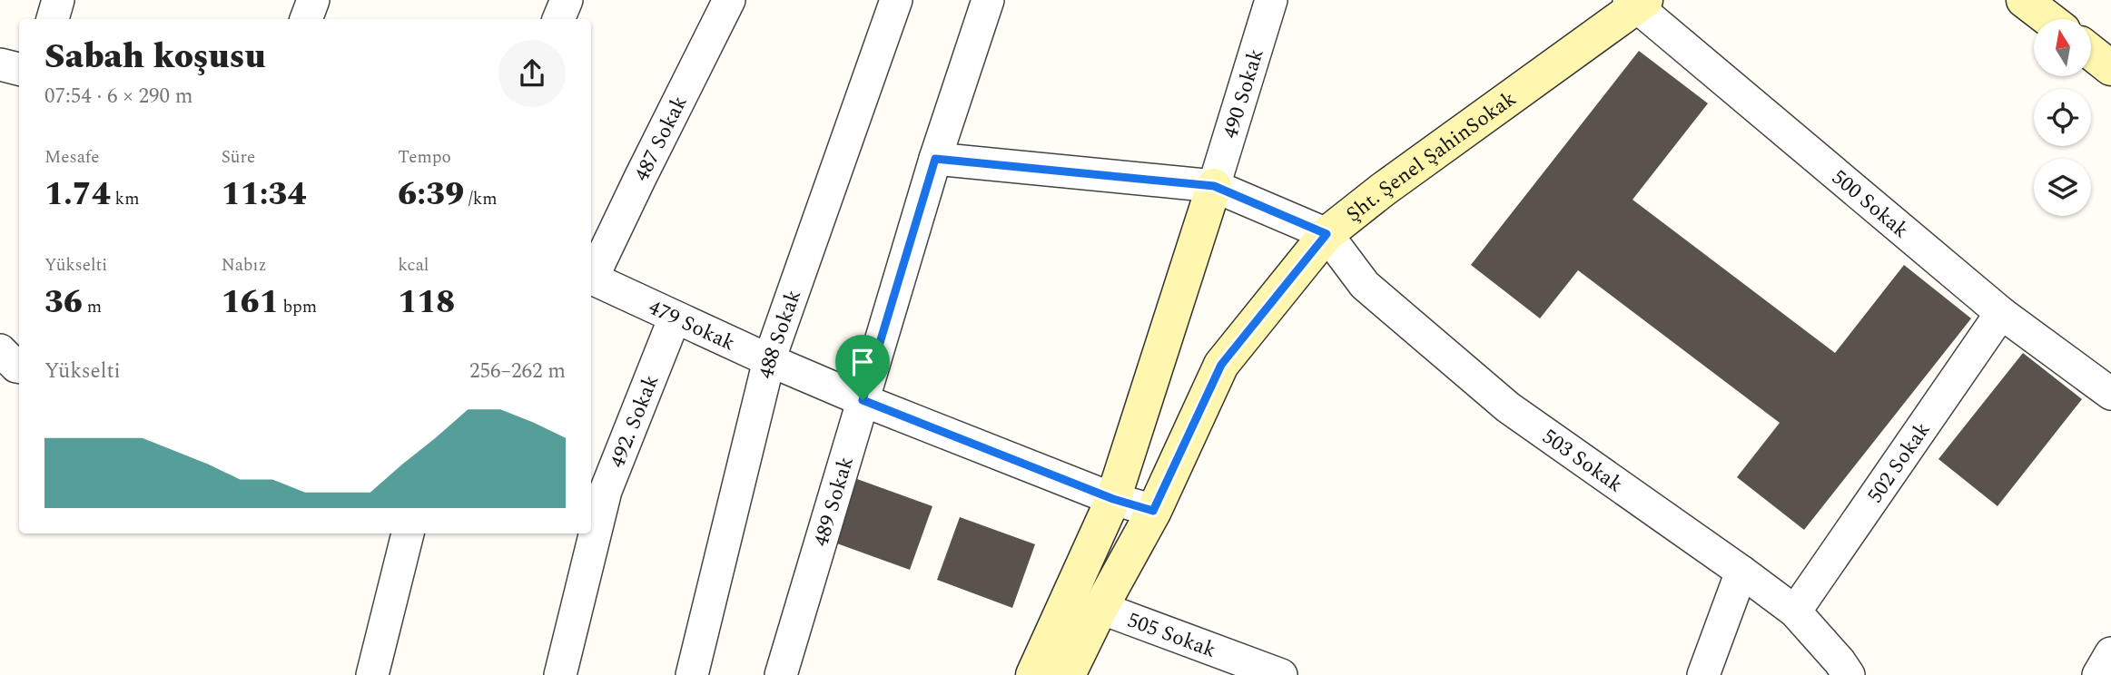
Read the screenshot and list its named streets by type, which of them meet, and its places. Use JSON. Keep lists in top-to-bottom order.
{
  "streets": {
    "street": [
      "490 Sokak",
      "487 Sokak",
      "Şht. Şenel ŞahinSokak",
      "500 Sokak",
      "479 Sokak",
      "488 Sokak",
      "492. Sokak",
      "503 Sokak",
      "502 Sokak",
      "489 Sokak",
      "505 Sokak"
    ]
  },
  "crossings": [
    ["Şht. Şenel ŞahinSokak", "500 Sokak"],
    ["Şht. Şenel ŞahinSokak", "479 Sokak"],
    ["Şht. Şenel ŞahinSokak", "503 Sokak"],
    ["Şht. Şenel ŞahinSokak", "505 Sokak"],
    ["500 Sokak", "502 Sokak"],
    ["479 Sokak", "488 Sokak"],
    ["479 Sokak", "492. Sokak"],
    ["479 Sokak", "489 Sokak"],
    ["503 Sokak", "502 Sokak"]
  ],
  "north": "top",
  "page": {
    "heading": ["Sabah koşusu", "07:54 · 6 × 290 m"],
    "stats": [
      ["Mesafe", "1.74 km"],
      ["Süre", "11:34"],
      ["Tempo", "6:39 /km"],
      ["Yükselti", "36 m"],
      ["Nabız", "161 bpm"],
      ["kcal", "118"]
    ],
    "chart": ["Yükselti", "256–262 m"]
  }
}
